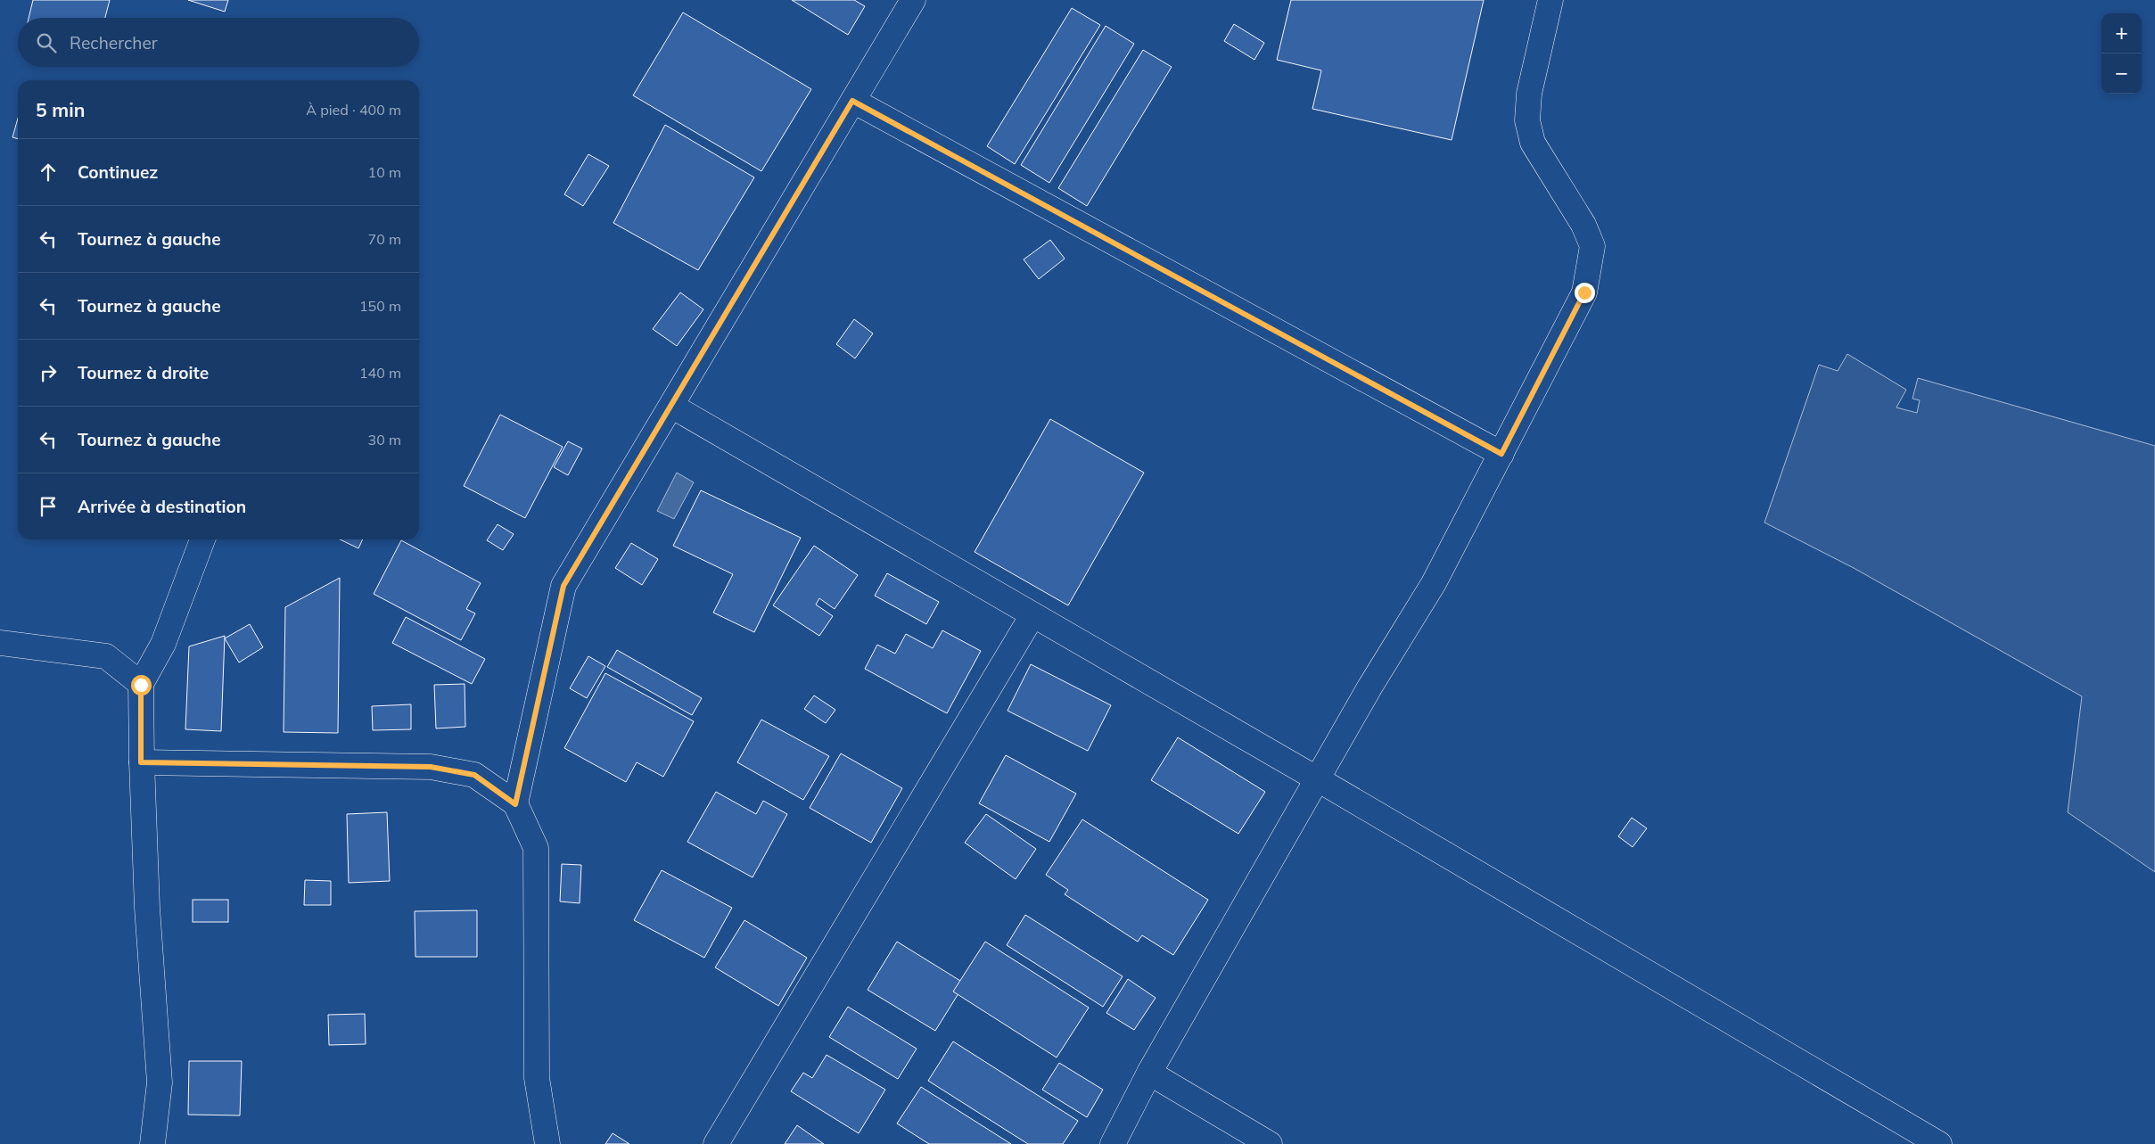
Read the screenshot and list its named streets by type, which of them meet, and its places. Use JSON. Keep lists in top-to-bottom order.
{
  "page": {
    "map_buttons": ["+", "−"],
    "search": "Rechercher",
    "heading": ["5 min", "À pied · 400 m"],
    "list": [
      ["Continuez", "10 m"],
      ["Tournez à gauche", "70 m"],
      ["Tournez à gauche", "150 m"],
      ["Tournez à droite", "140 m"],
      ["Tournez à gauche", "30 m"],
      "Arrivée à destination"
    ]
  }
}
